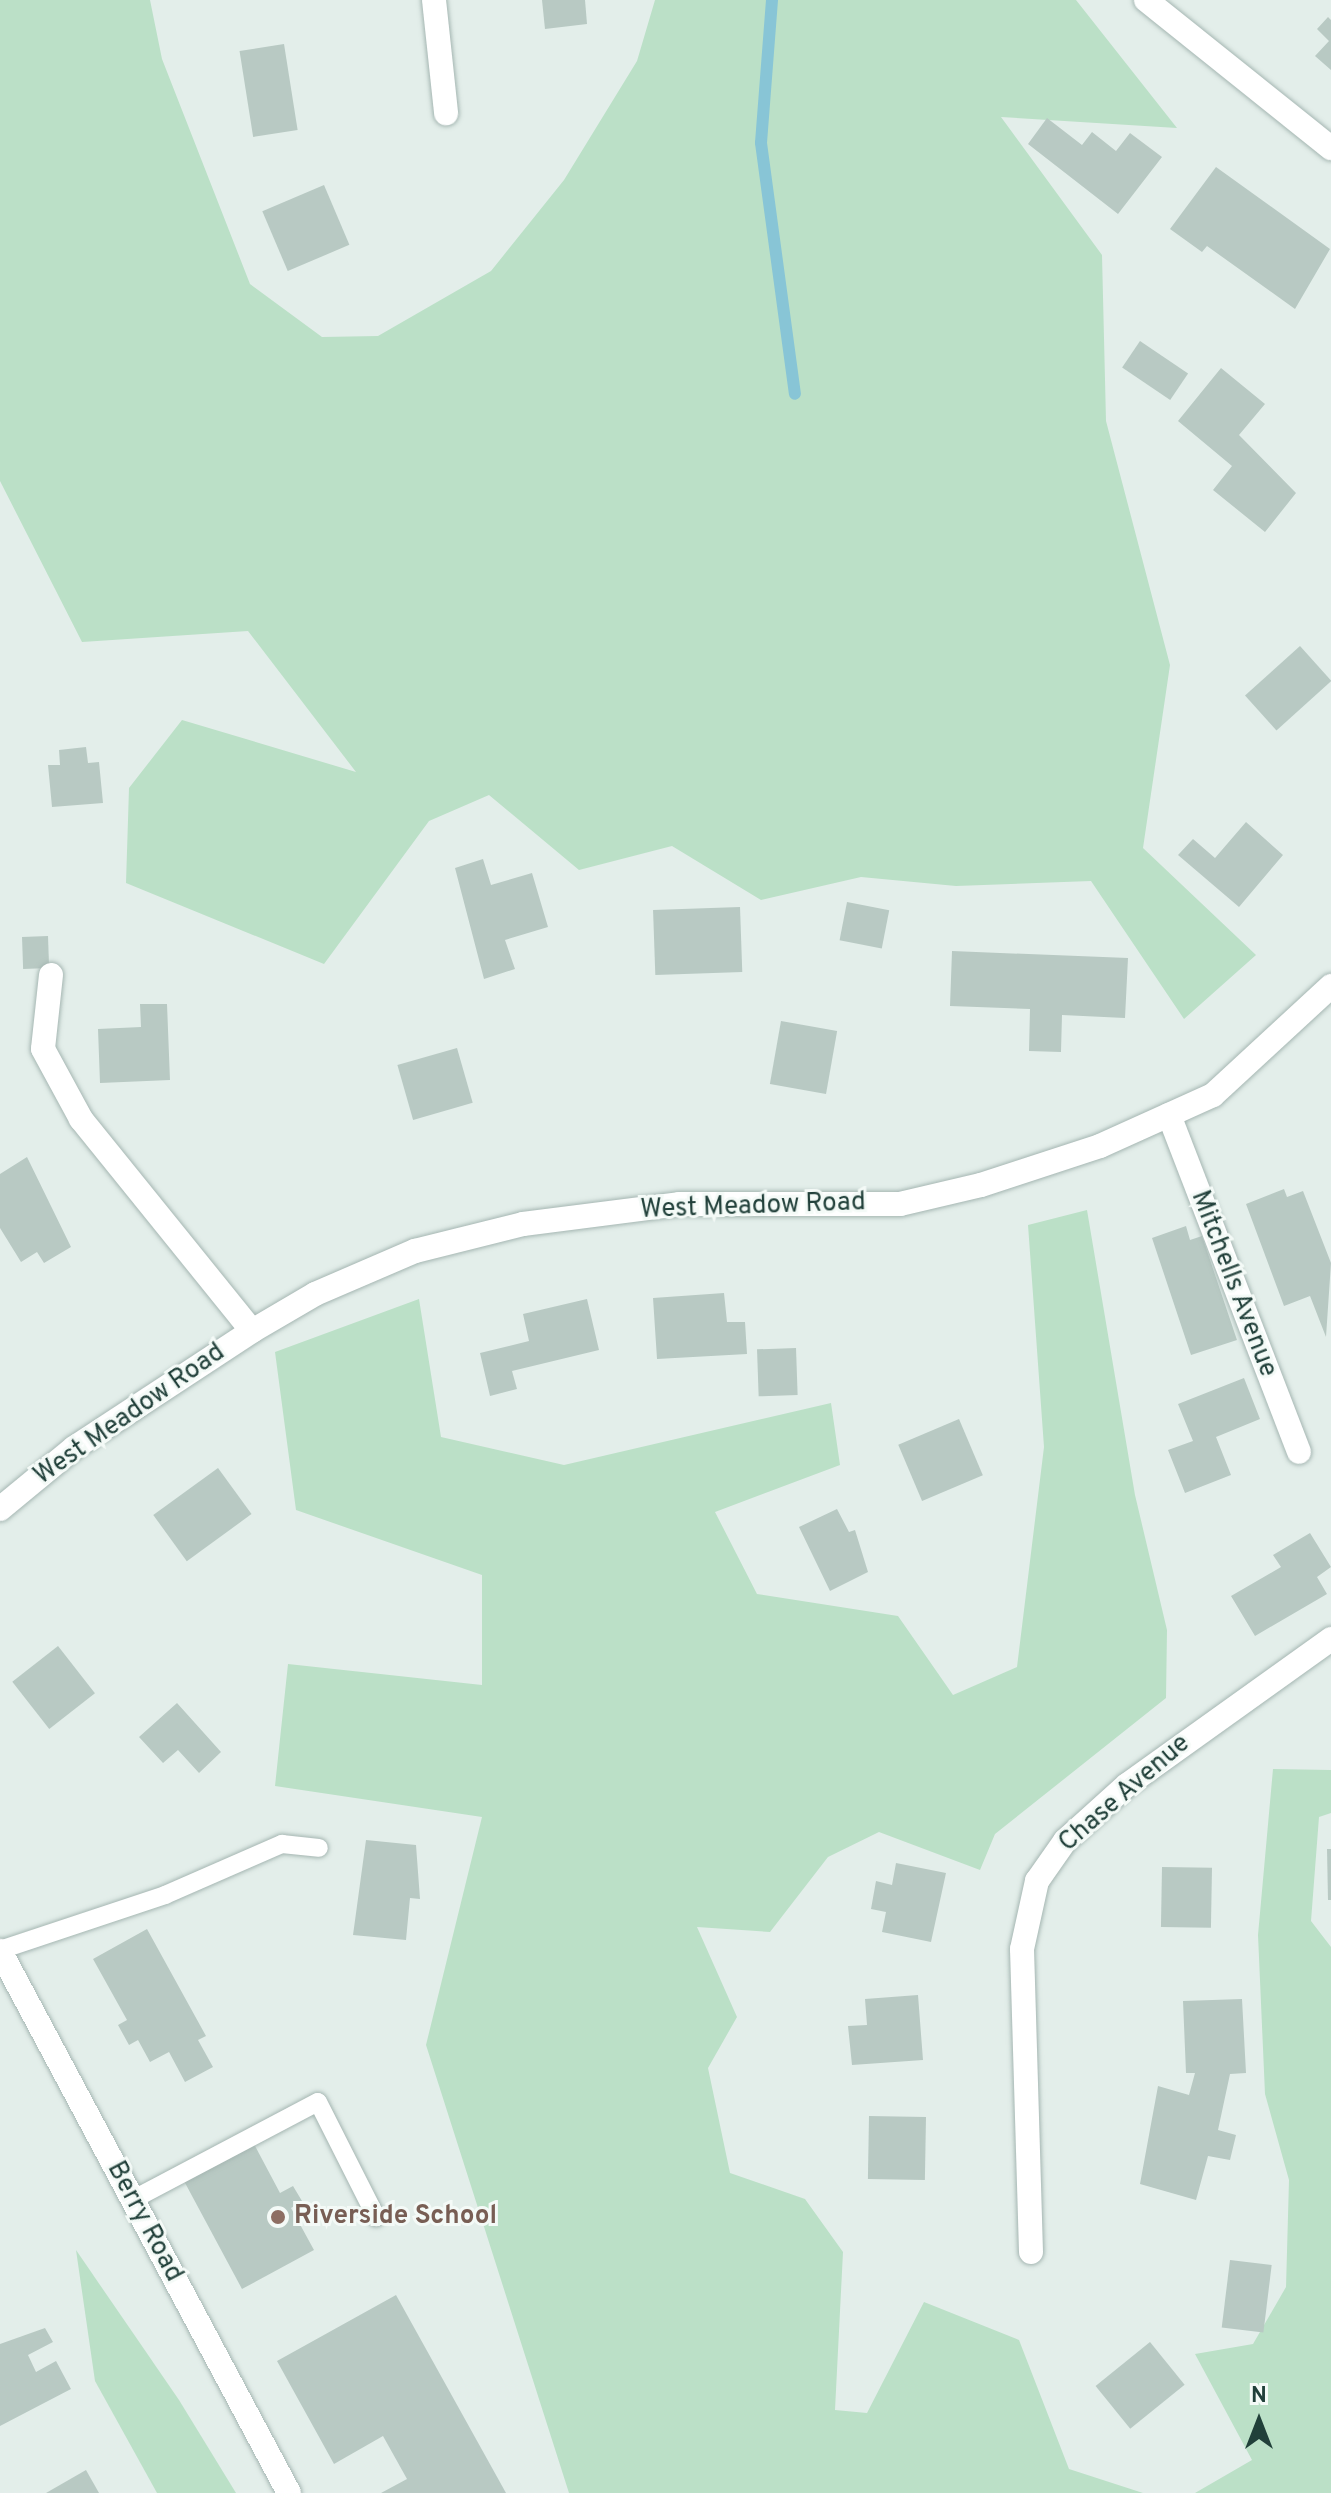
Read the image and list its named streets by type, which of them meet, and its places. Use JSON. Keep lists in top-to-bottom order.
{
  "streets": {
    "street": [
      "West Meadow Road",
      "Mitchells Avenue",
      "Chase Avenue",
      "Berry Road"
    ]
  },
  "crossings": [
    ["West Meadow Road", "Mitchells Avenue"]
  ],
  "places": ["Riverside School"],
  "north": "top"
}
